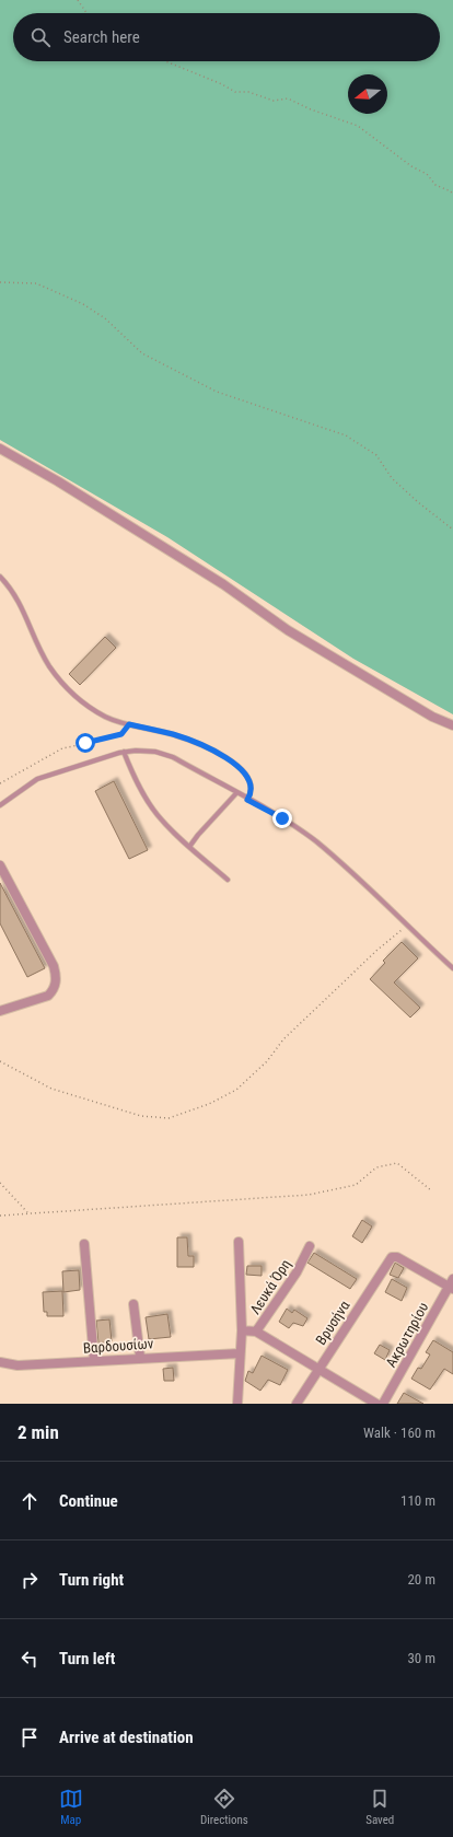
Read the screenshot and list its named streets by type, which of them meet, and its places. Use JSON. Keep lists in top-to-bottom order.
{
  "streets": {
    "street": [
      "Λευκά Όρη",
      "Βρυσήνα",
      "Ακρωτηρίου",
      "Βαρδουσίων"
    ]
  },
  "crossings": [
    ["Λευκά Όρη", "Βαρδουσίων"],
    ["Βρυσήνα", "Ακρωτηρίου"]
  ],
  "north": "left",
  "page": {
    "search": "Search here",
    "heading": ["2 min", "Walk · 160 m"],
    "list": [
      ["Continue", "110 m"],
      ["Turn right", "20 m"],
      ["Turn left", "30 m"],
      "Arrive at destination"
    ],
    "nav": ["Map", "Directions", "Saved"]
  }
}
